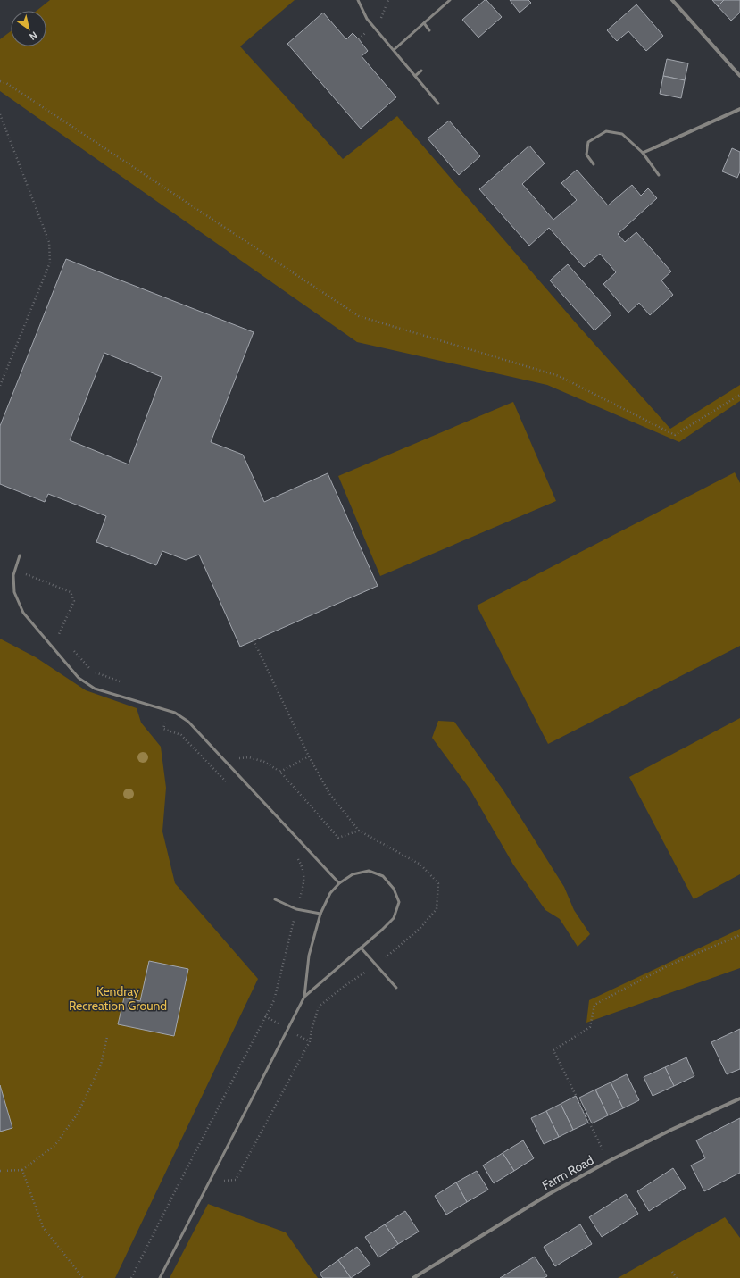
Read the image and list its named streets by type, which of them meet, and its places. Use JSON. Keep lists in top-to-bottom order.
{
  "streets": {
    "street": ["Farm Road"]
  },
  "parks": ["Kendray Recreation Ground"],
  "north": "bottom right"
}
